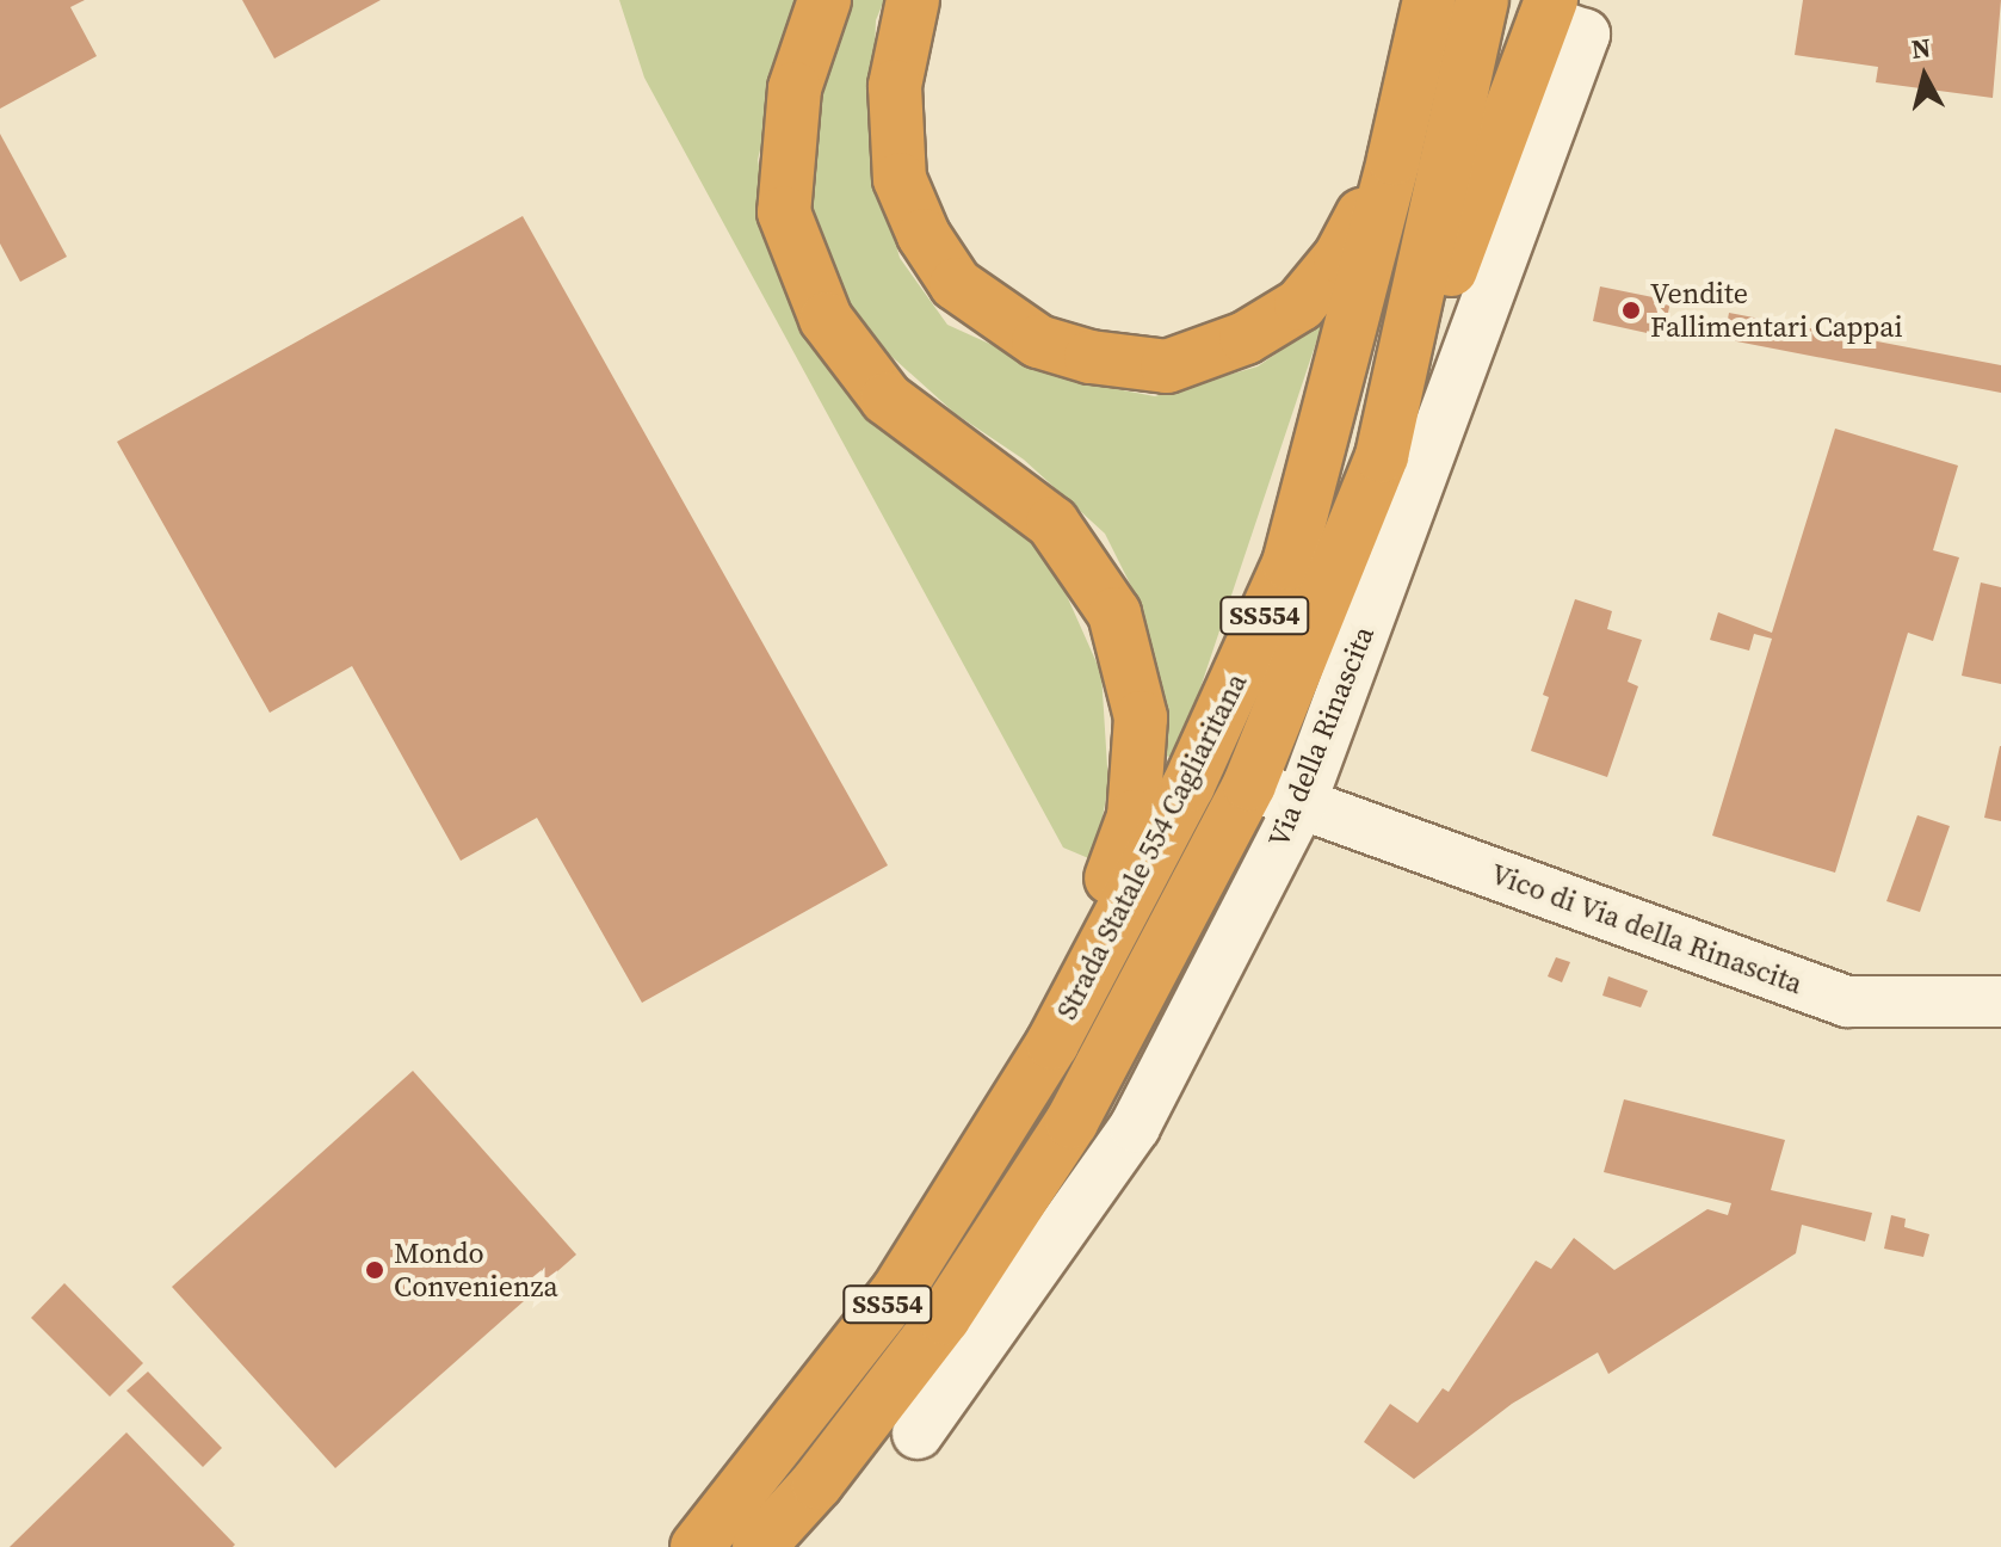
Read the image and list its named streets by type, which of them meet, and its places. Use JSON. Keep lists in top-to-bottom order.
{
  "streets": {
    "highway": ["SS554", "Strada Statale 554 Cagliaritana"],
    "lane": ["Via della Rinascita", "Vico di Via della Rinascita"]
  },
  "crossings": [
    ["Via della Rinascita", "Vico di Via della Rinascita"],
    ["Strada Statale 554 Cagliaritana", "Vico di Via della Rinascita"]
  ],
  "places": ["Vendite Fallimentari Cappai", "Mondo Convenienza"],
  "north": "top"
}
